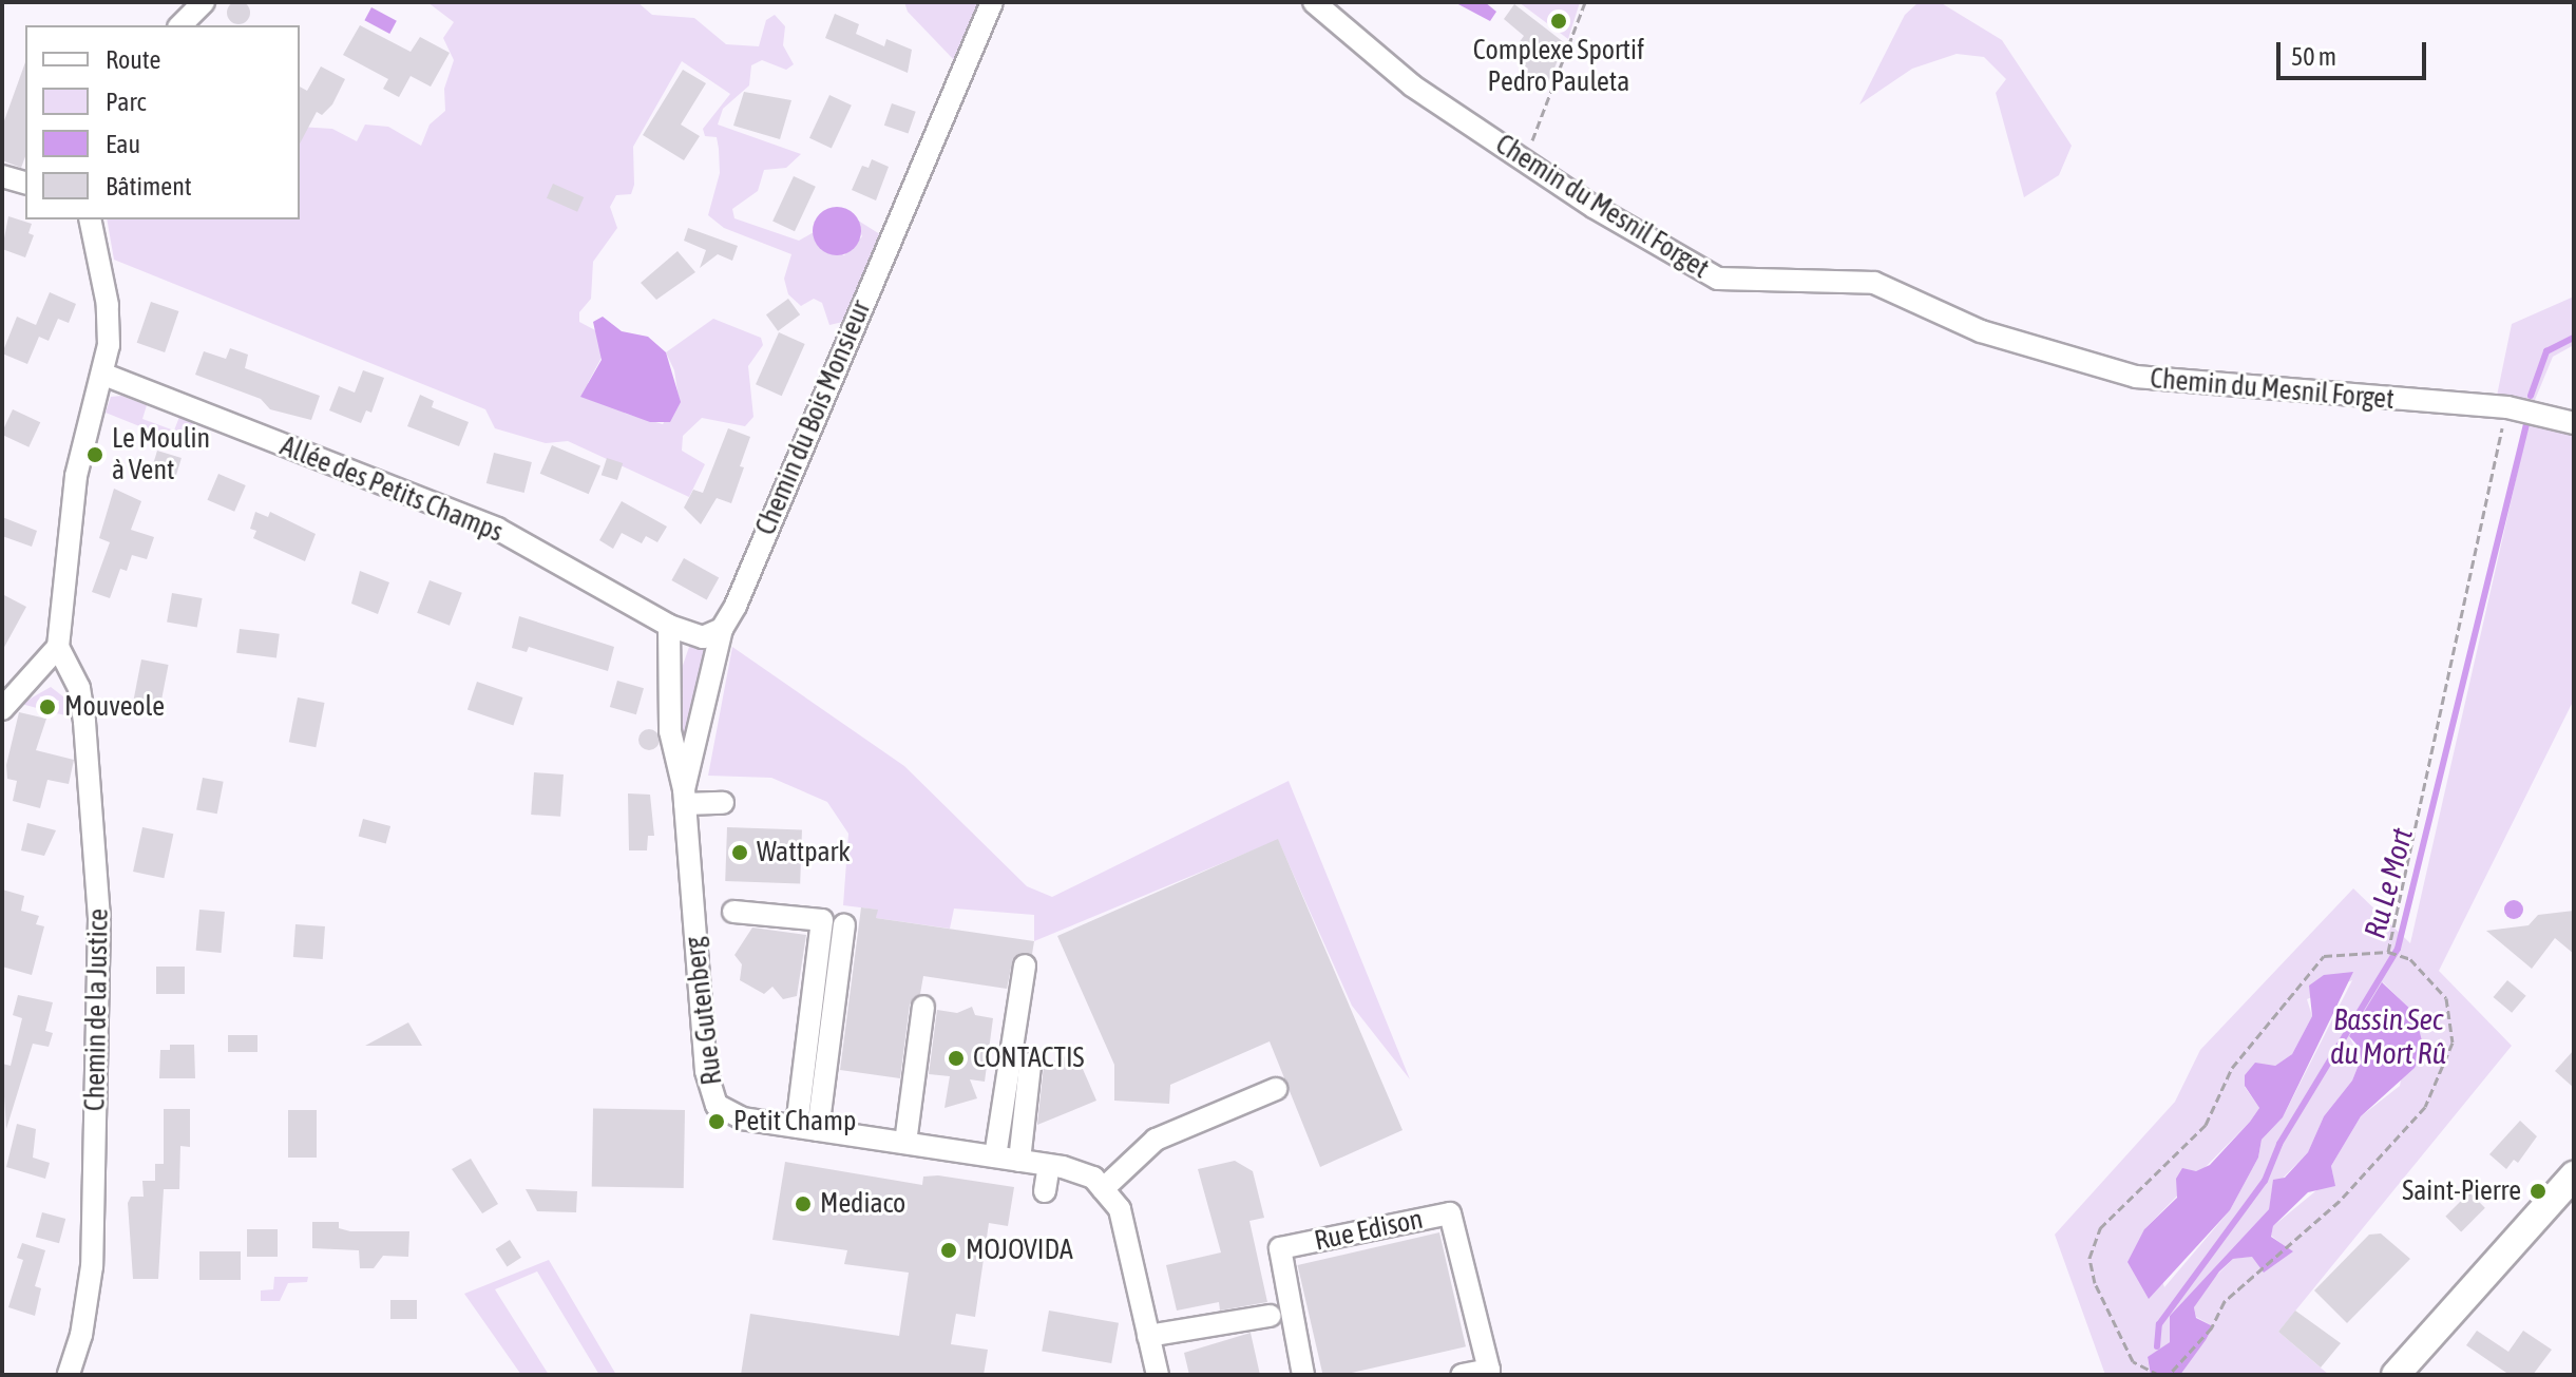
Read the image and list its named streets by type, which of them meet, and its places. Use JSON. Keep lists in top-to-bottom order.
{
  "streets": {
    "street": [
      "Chemin du Mesnil Forget",
      "Chemin du Bois Monsieur",
      "Allée des Petits Champs",
      "Chemin de la Justice",
      "Rue Gutenberg",
      "Rue Edison"
    ]
  },
  "crossings": [
    ["Chemin du Bois Monsieur", "Rue Gutenberg"]
  ],
  "water": ["Ru Le Mort", "Bassin Sec du Mort Rû"],
  "places": [
    "Complexe Sportif Pedro Pauleta",
    "Le Moulin à Vent",
    "Mouveole",
    "Wattpark",
    "CONTACTIS",
    "Petit Champ",
    "Saint-Pierre",
    "Mediaco",
    "MOJOVIDA"
  ],
  "legend": [
    "Route",
    "Parc",
    "Eau",
    "Bâtiment"
  ],
  "scale_bar": "50 m"
}
